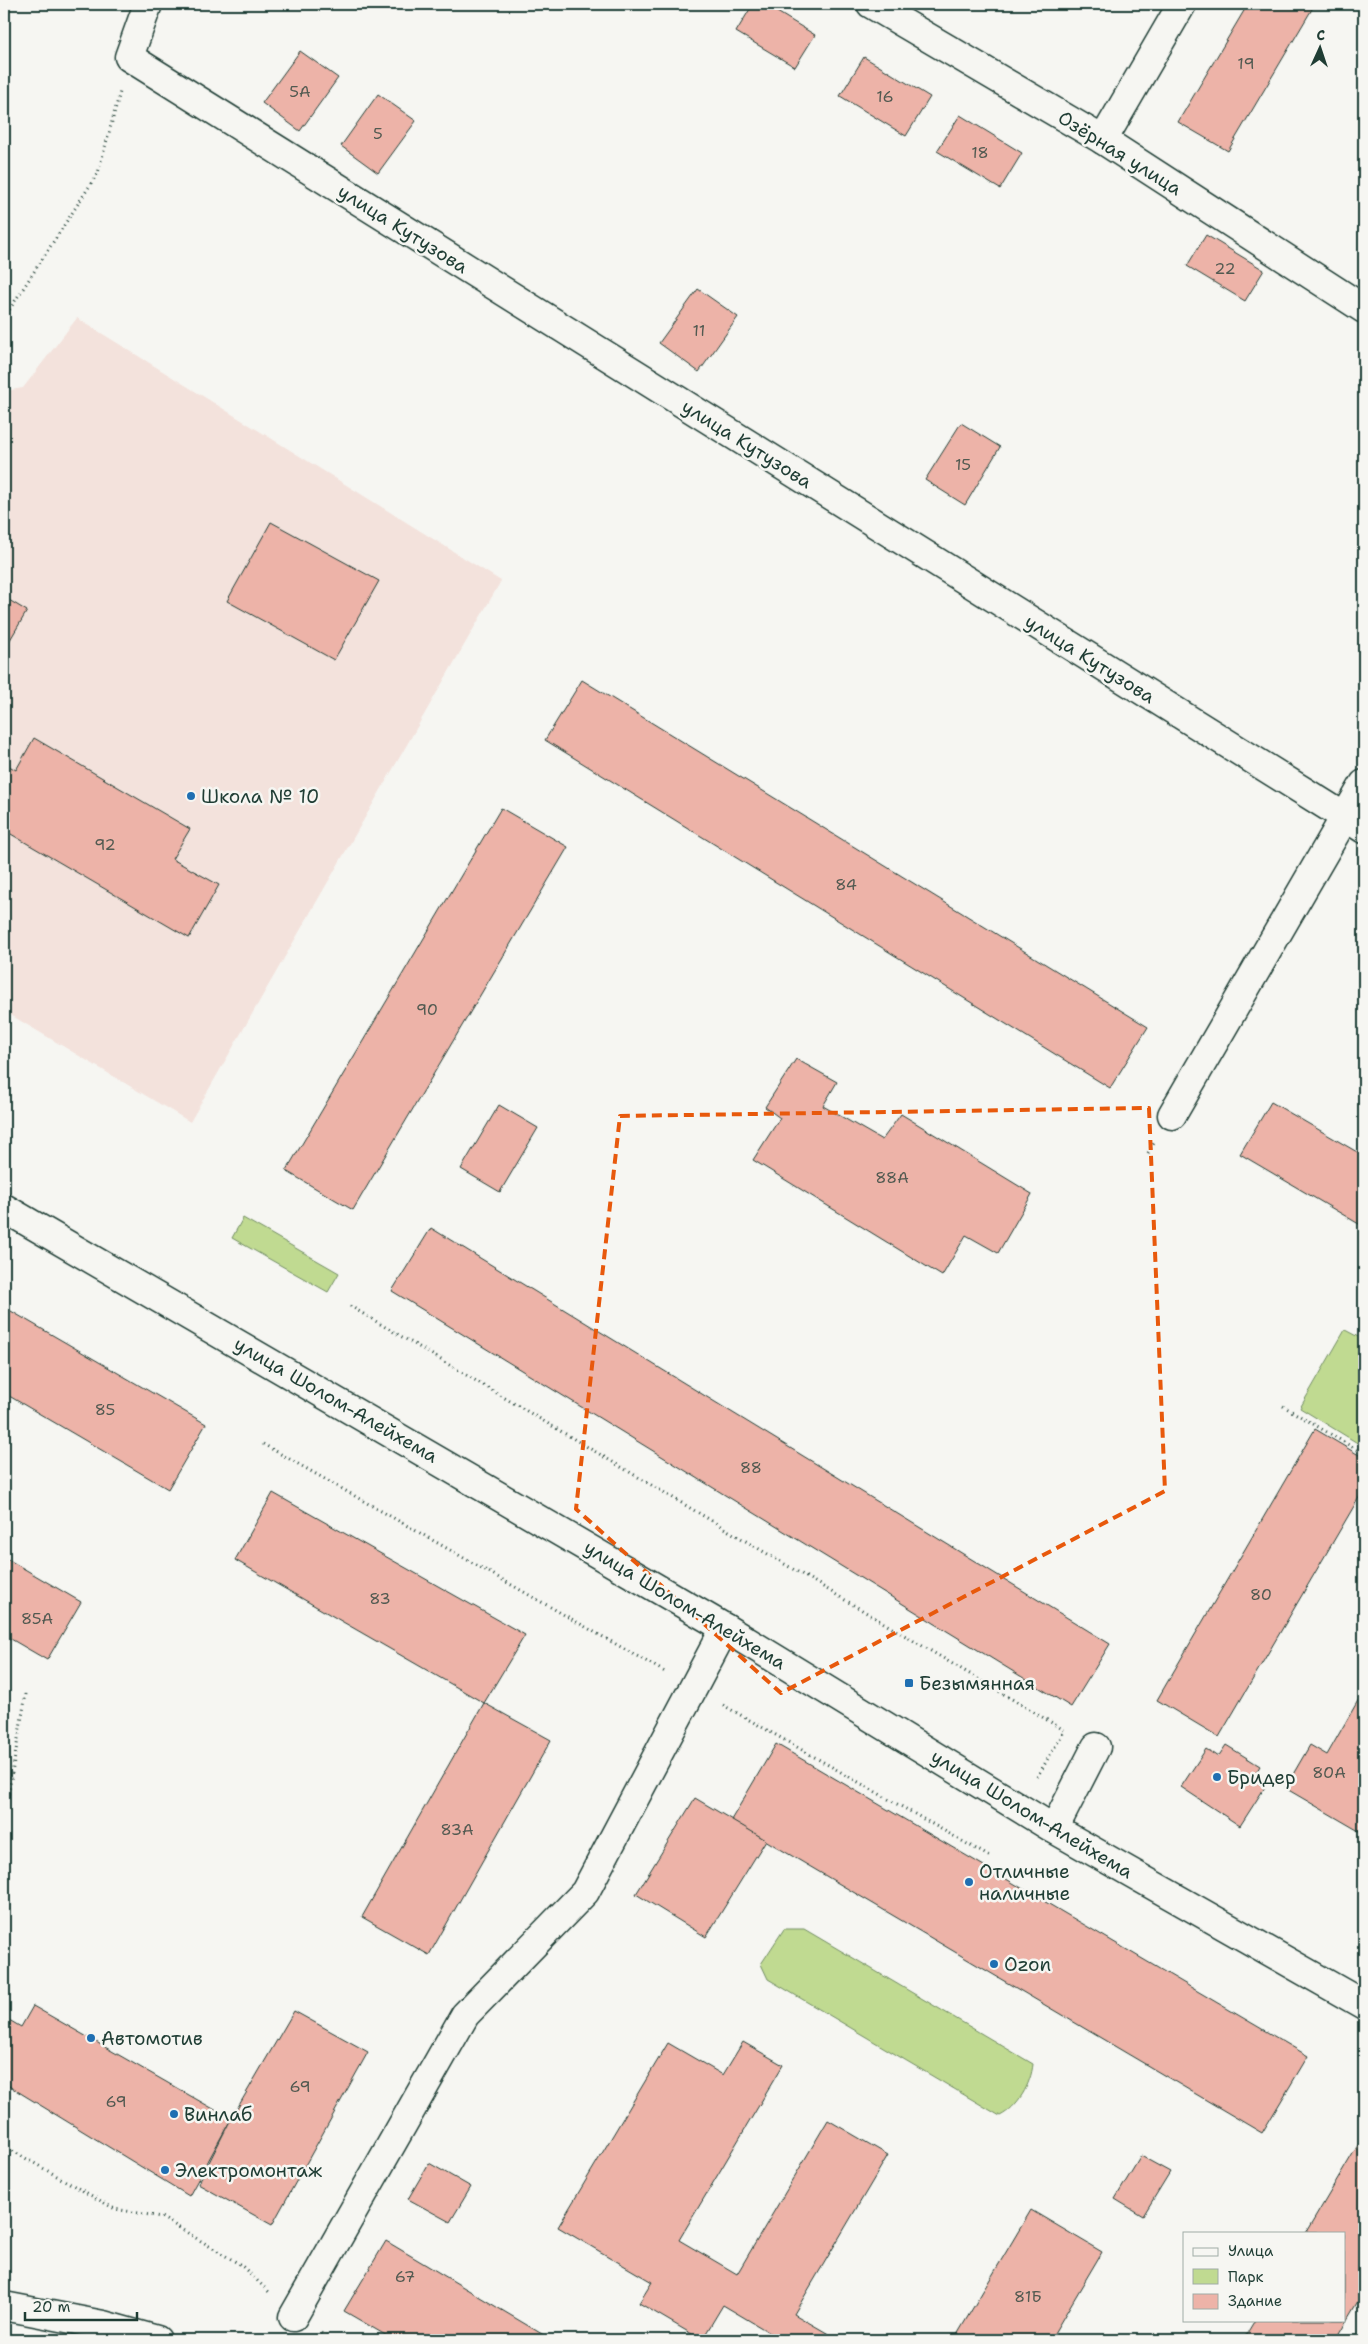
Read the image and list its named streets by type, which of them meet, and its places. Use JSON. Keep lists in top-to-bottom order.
{
  "streets": {
    "main road": ["Озёрная улица", "улица Кутузова", "улица Шолом-Алейхема"]
  },
  "places": {
    "other": [
      "Школа № 10",
      "Бридер",
      "Отличные наличные",
      "Ozon",
      "Автомотив",
      "Винлаб",
      "Электромонтаж"
    ],
    "transit": ["Безымянная"]
  },
  "house_numbers": [
    "19",
    "5А",
    "16",
    "5",
    "18",
    "22",
    "11",
    "15",
    "92",
    "84",
    "90",
    "88А",
    "85",
    "88",
    "80",
    "83",
    "85А",
    "80А",
    "83А",
    "69",
    "69",
    "67",
    "81Б"
  ],
  "legend": ["Улица", "Парк", "Здание"],
  "scale_bar": "20 m",
  "north": "top"
}
